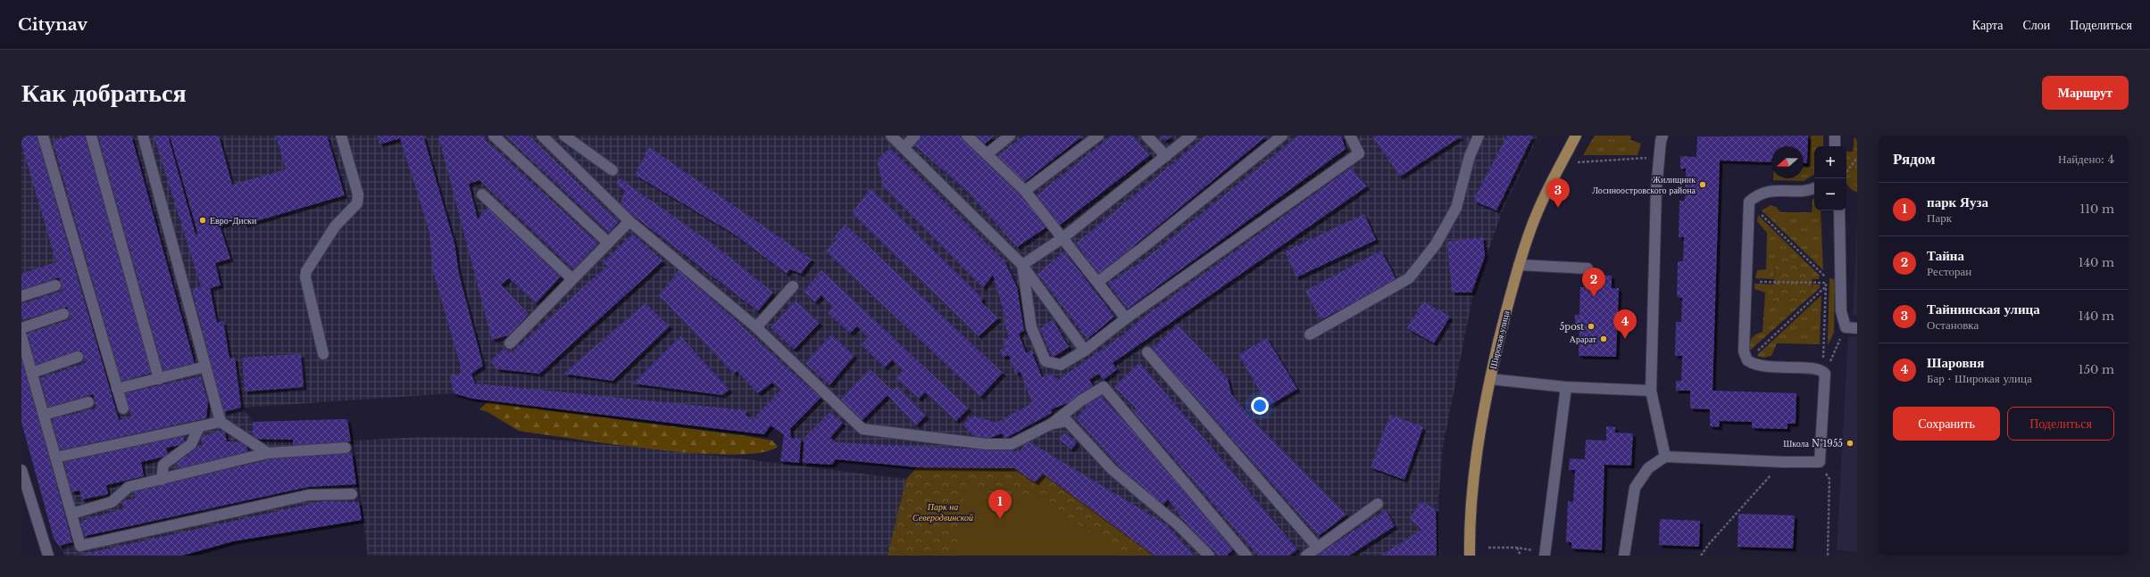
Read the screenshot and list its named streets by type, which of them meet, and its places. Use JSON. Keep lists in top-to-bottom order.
{
  "streets": {
    "main road": ["Широкая улица"]
  },
  "parks": ["Парк на Северодвинской"],
  "places": [
    "Жилищник Лосиноостровского района",
    "Евро-Диски",
    "5post",
    "Арарат",
    "Школа №1955"
  ],
  "north": "left",
  "page": {
    "header": "Citynav",
    "nav": ["Карта", "Слои", "Поделиться"],
    "buttons": [
      "Маршрут",
      ["Сохранить", "Поделиться"]
    ],
    "title": "Как добраться",
    "heading": ["Рядом", "Найдено: 4"],
    "map_buttons": ["+", "−"],
    "pins": [
      "3",
      "2",
      "4",
      "1"
    ],
    "list": [
      {
        "mark": "1",
        "name": "парк Яуза",
        "note": "Парк",
        "value": "110 m"
      },
      {
        "mark": "2",
        "name": "Тайна",
        "note": "Ресторан",
        "value": "140 m"
      },
      {
        "mark": "3",
        "name": "Тайнинская улица",
        "note": "Остановка",
        "value": "140 m"
      },
      {
        "mark": "4",
        "name": "Шаровня",
        "note": "Бар · Широкая улица",
        "value": "150 m"
      }
    ]
  }
}
